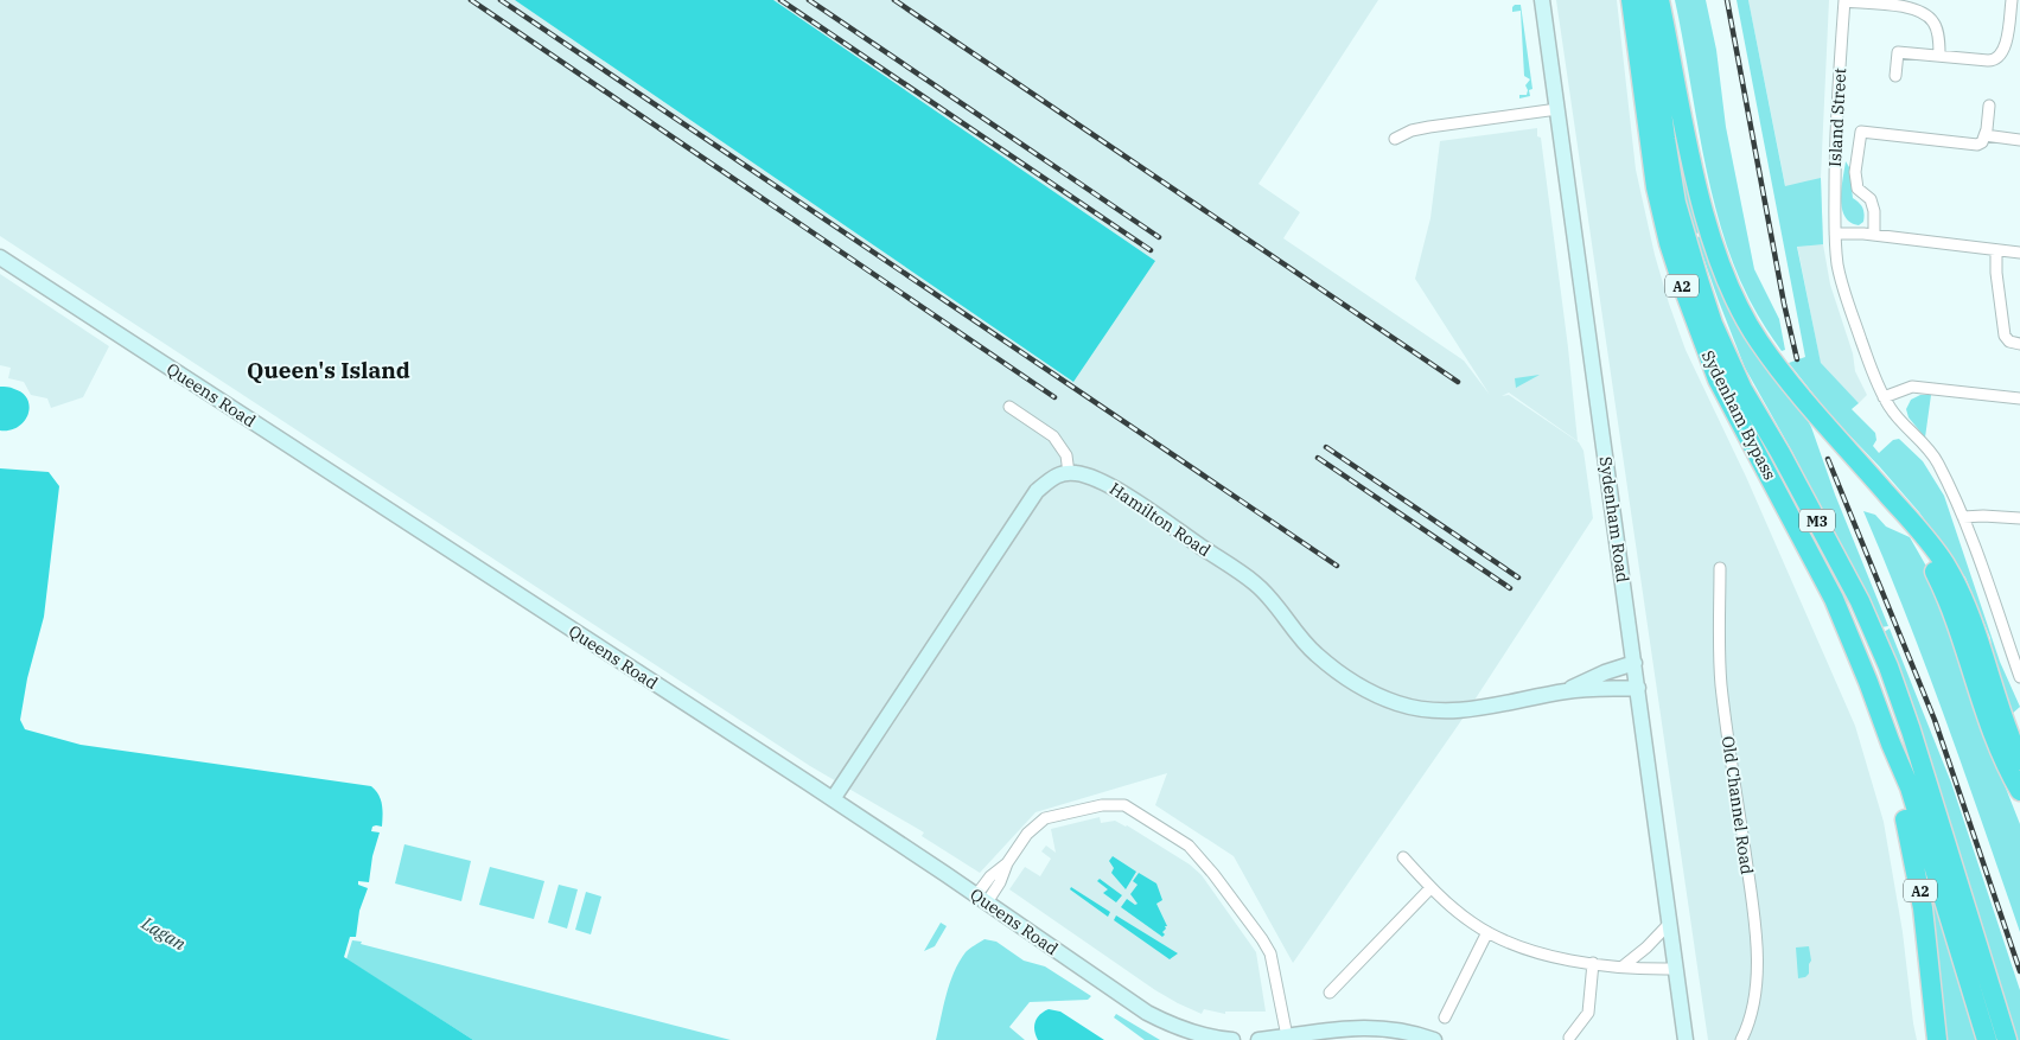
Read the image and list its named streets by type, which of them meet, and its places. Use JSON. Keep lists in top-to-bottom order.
{
  "streets": {
    "highway": ["A2", "Sydenham Bypass", "M3"],
    "street": [
      "Island Street",
      "Queens Road",
      "Hamilton Road",
      "Sydenham Road",
      "Old Channel Road"
    ]
  },
  "crossings": [
    ["A2", "Sydenham Bypass"],
    ["Hamilton Road", "Sydenham Road"]
  ],
  "districts": ["Queen's Island"],
  "water": ["Lagan"]
}
